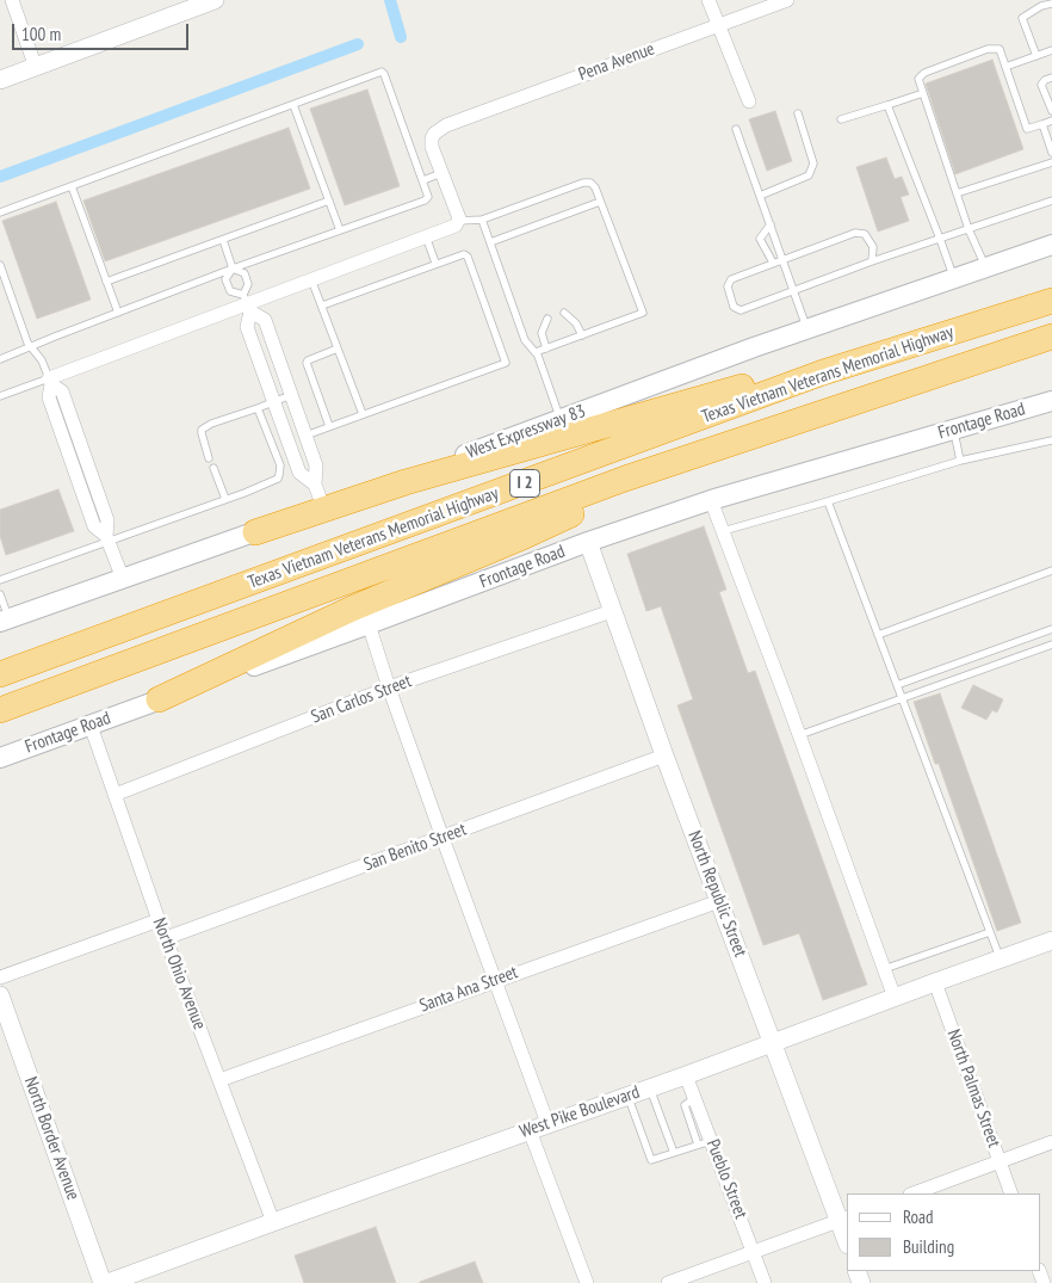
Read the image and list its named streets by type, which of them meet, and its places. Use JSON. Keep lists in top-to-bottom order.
{
  "streets": {
    "highway": ["Texas Vietnam Veterans Memorial Highway", "I 2"],
    "main road": ["Frontage Road", "West Expressway 83"],
    "street": [
      "Pena Avenue",
      "San Carlos Street",
      "San Benito Street",
      "North Republic Street",
      "North Ohio Avenue",
      "Santa Ana Street",
      "North Palmas Street",
      "West Pike Boulevard",
      "North Border Avenue",
      "Pueblo Street"
    ]
  },
  "crossings": [
    ["Frontage Road", "North Republic Street"],
    ["Frontage Road", "North Ohio Avenue"],
    ["San Carlos Street", "North Republic Street"],
    ["San Carlos Street", "North Ohio Avenue"],
    ["San Benito Street", "North Republic Street"],
    ["San Benito Street", "North Ohio Avenue"],
    ["North Republic Street", "Santa Ana Street"],
    ["North Republic Street", "West Pike Boulevard"],
    ["North Ohio Avenue", "Santa Ana Street"],
    ["North Ohio Avenue", "West Pike Boulevard"],
    ["North Palmas Street", "West Pike Boulevard"],
    ["West Pike Boulevard", "North Border Avenue"],
    ["West Pike Boulevard", "Pueblo Street"]
  ],
  "legend": ["Road", "Building"],
  "scale_bar": "100 m"
}
